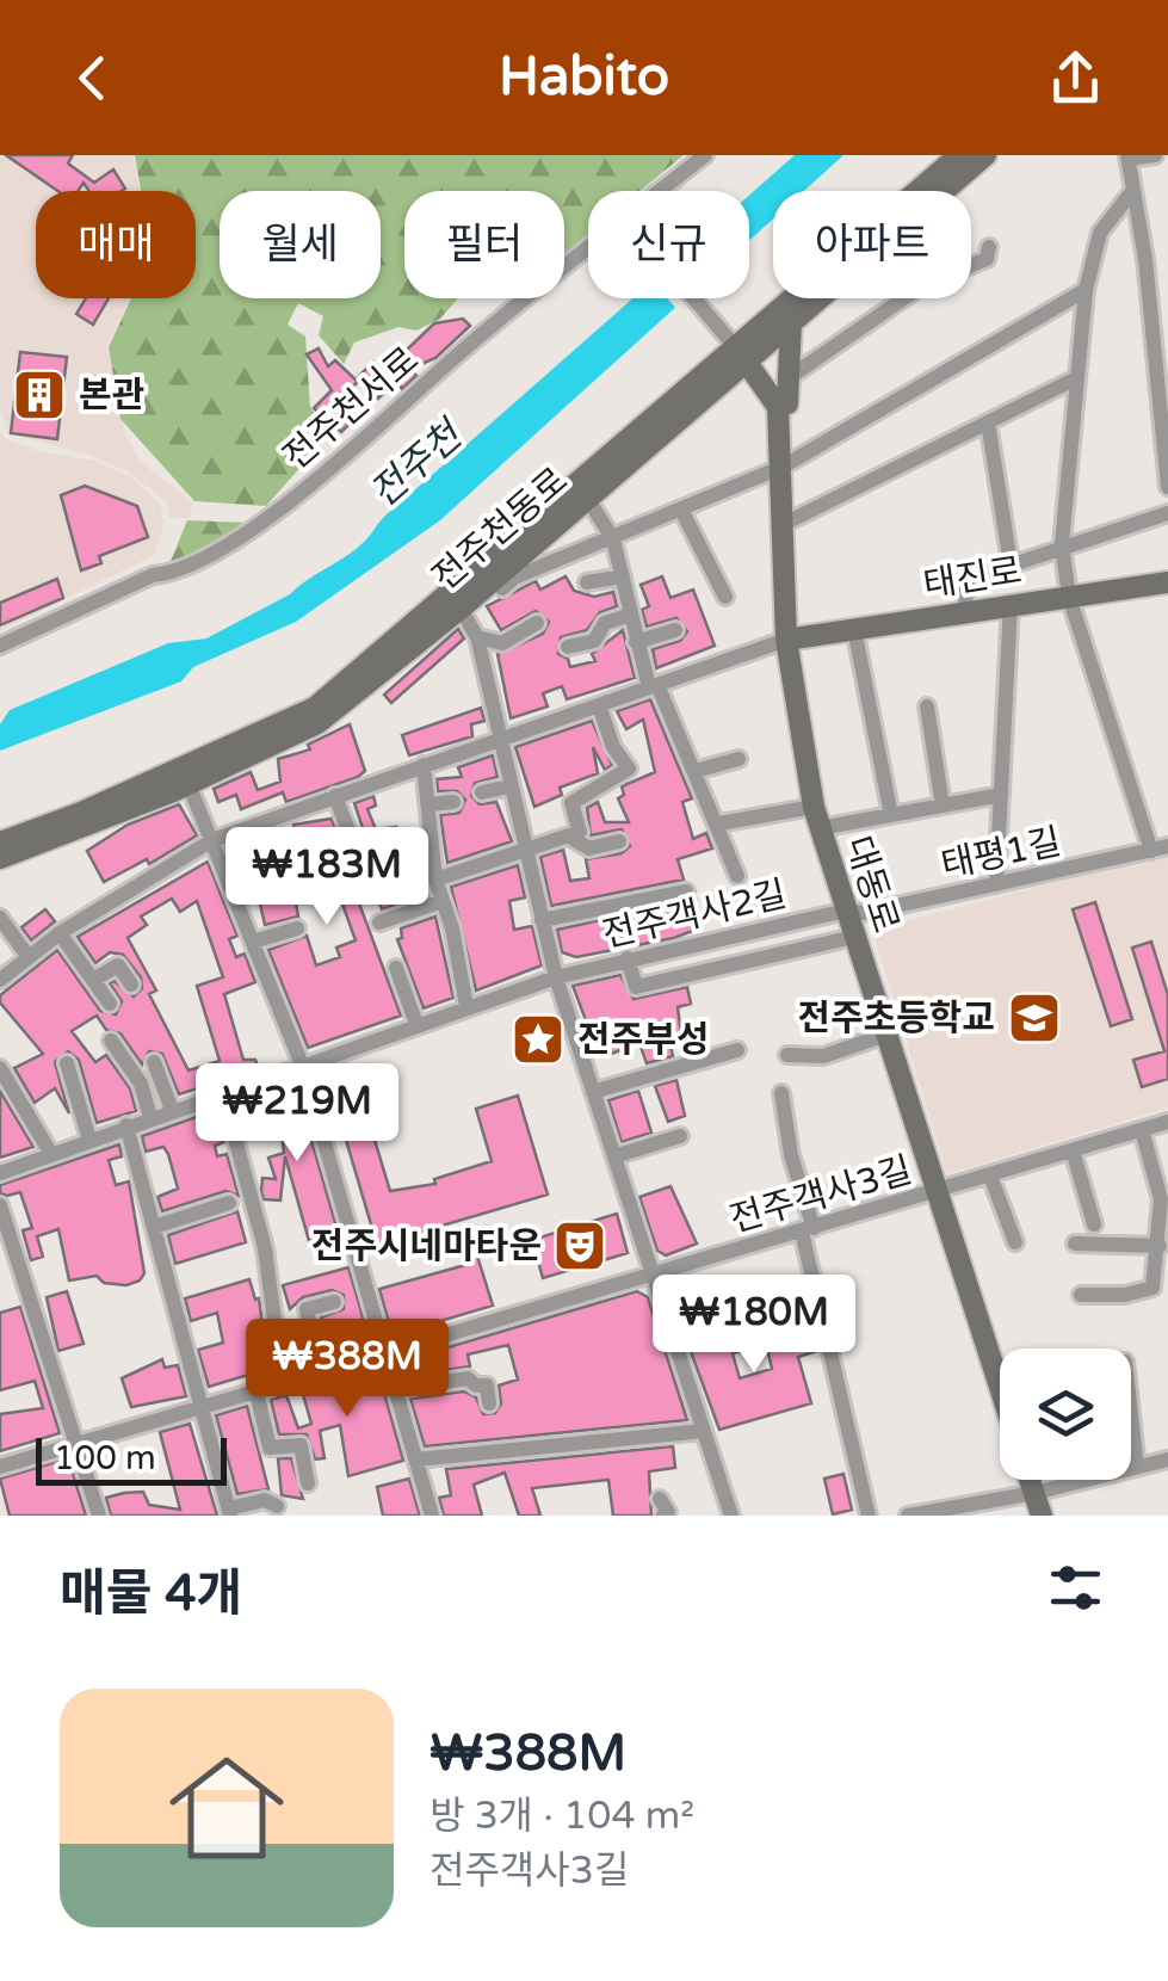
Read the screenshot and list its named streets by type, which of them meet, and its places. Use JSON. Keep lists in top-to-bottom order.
{
  "streets": {
    "street": [
      "전주천서로",
      "전주천동로",
      "태진로",
      "태평1길",
      "대동로",
      "전주객사2길",
      "전주객사3길"
    ]
  },
  "crossings": [
    ["태진로", "대동로"],
    ["태평1길", "대동로"],
    ["태평1길", "전주객사2길"],
    ["대동로", "전주객사2길"],
    ["대동로", "전주객사3길"]
  ],
  "water": ["전주천"],
  "places": {
    "building": ["본관"],
    "school or university": ["전주초등학교"],
    "place": ["전주부성"],
    "theatre": ["전주시네마타운"]
  },
  "scale_bar": "100 m",
  "page": {
    "header": "Habito",
    "chip": [
      "매매",
      "월세",
      "필터",
      "신규",
      "아파트"
    ],
    "price": [
      "₩183M",
      "₩219M",
      "₩180M",
      "₩388M"
    ],
    "scale": "100 m",
    "heading": "매물 4개",
    "list": [
      {
        "name": "₩388M",
        "note": "방 3개 · 104 m² · 전주객사3길"
      }
    ]
  }
}
